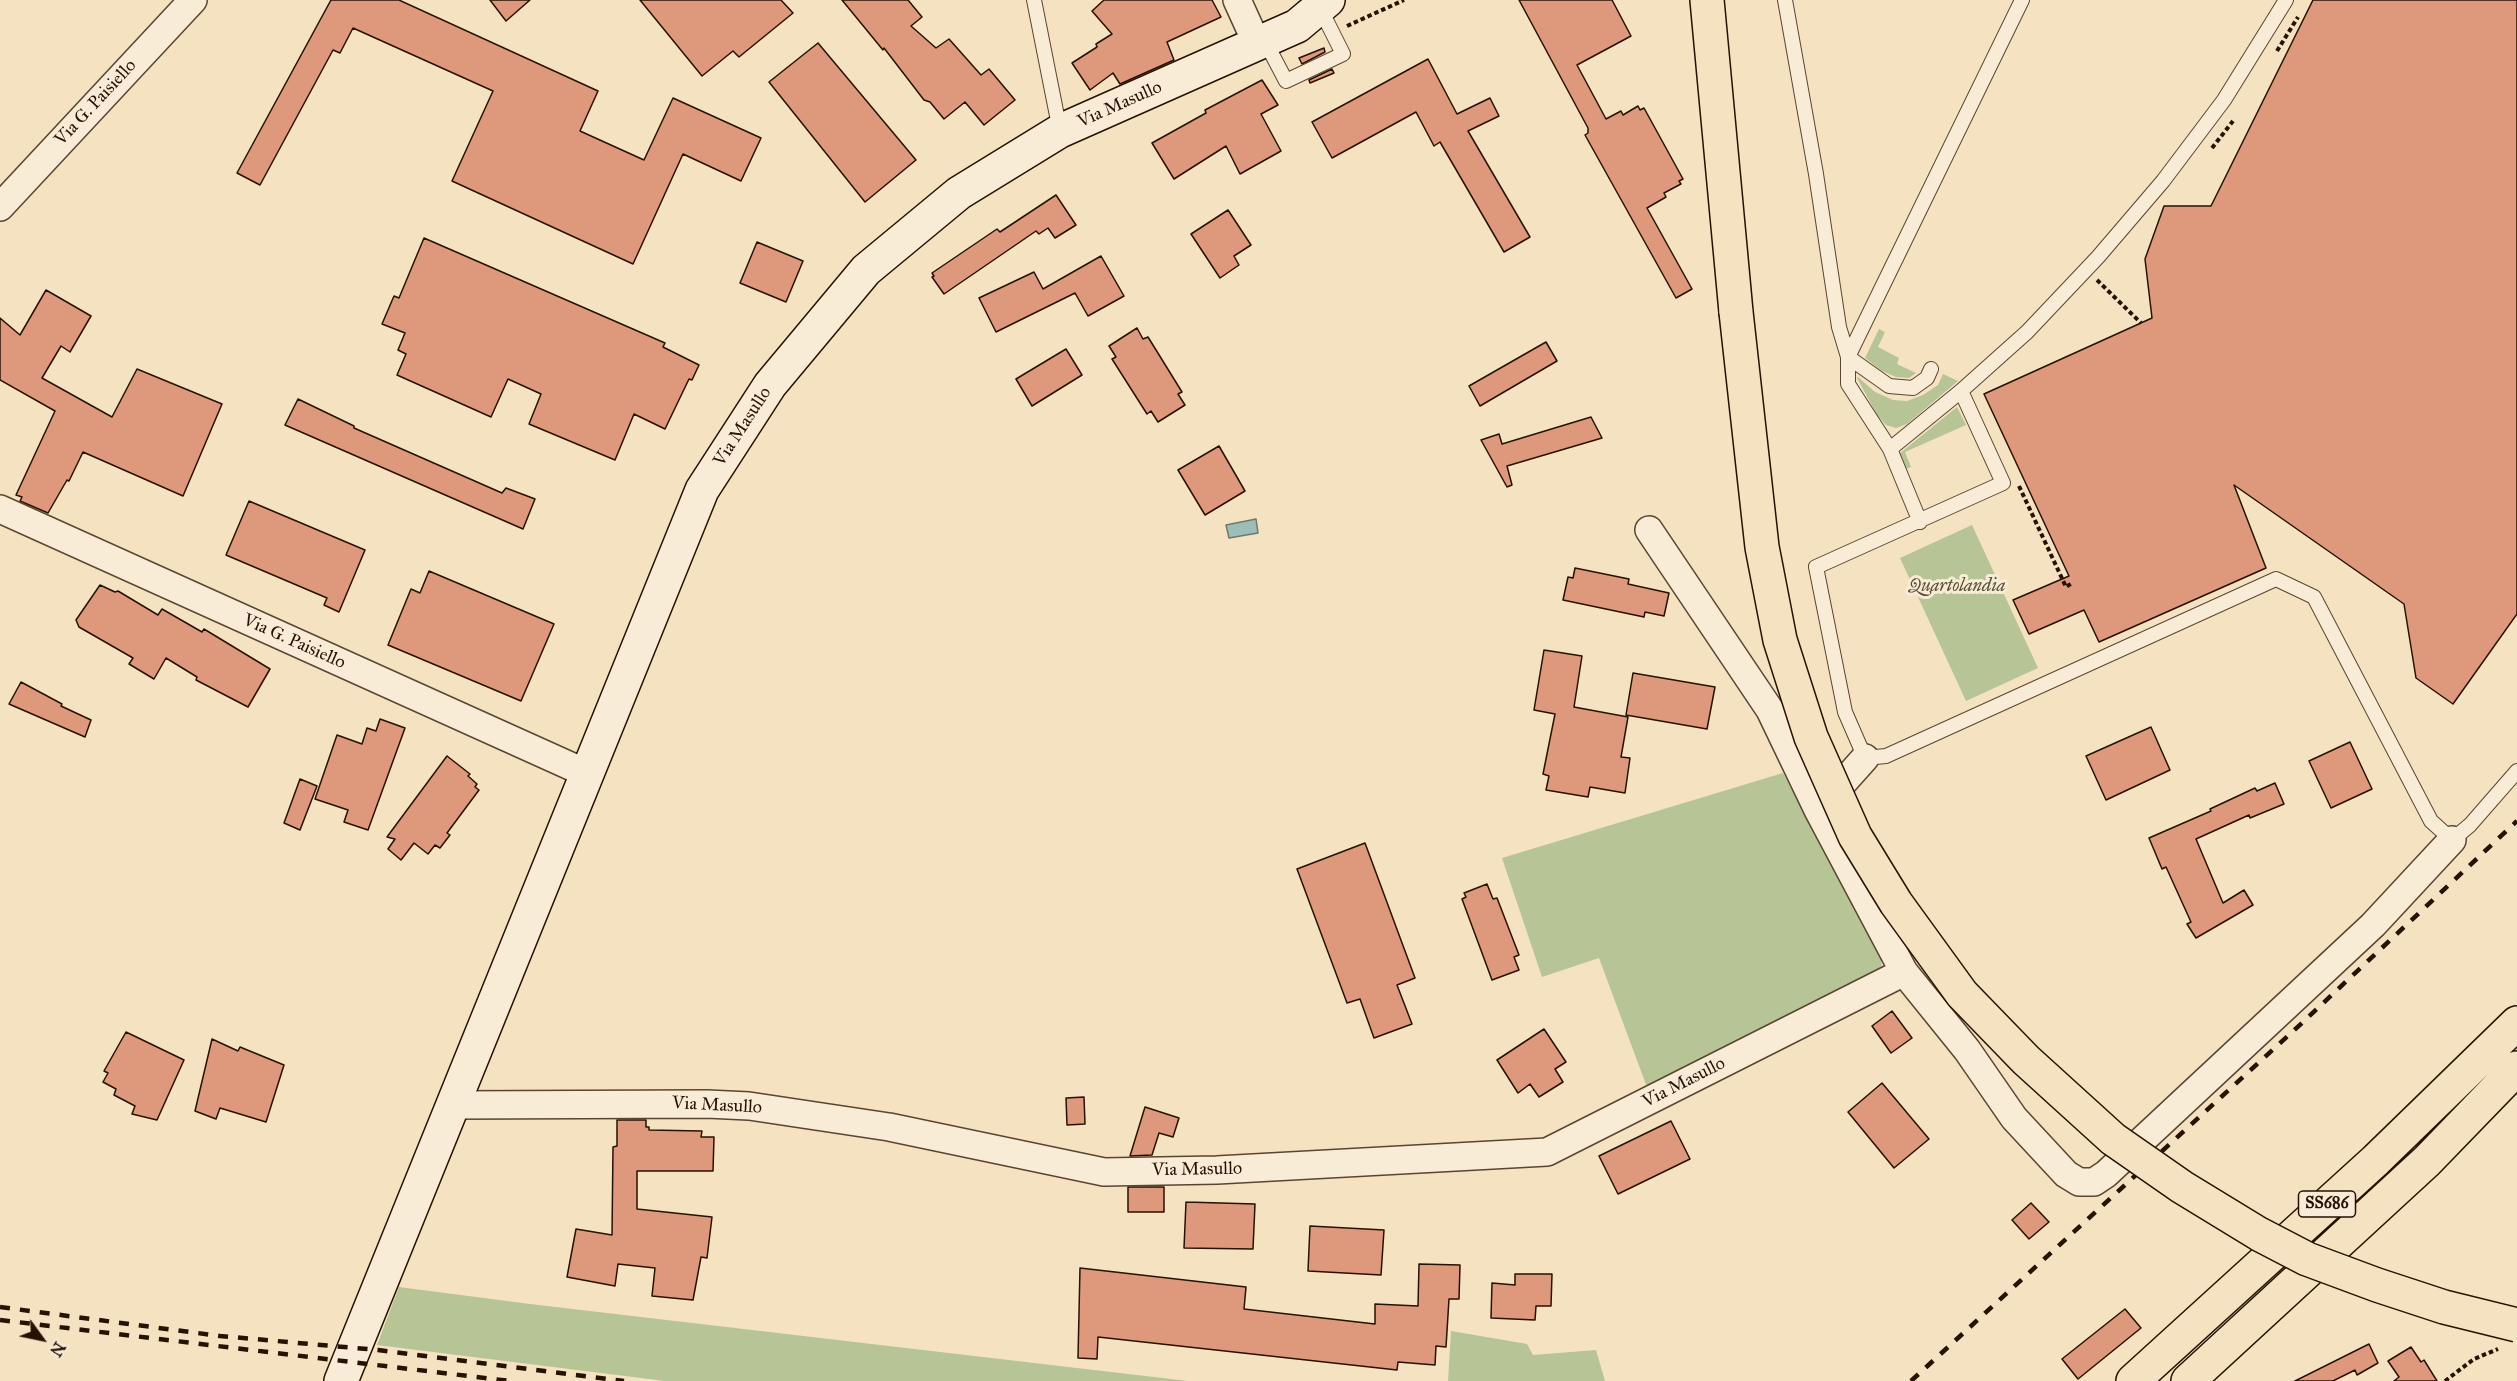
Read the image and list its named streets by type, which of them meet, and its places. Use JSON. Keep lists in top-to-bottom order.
{
  "streets": {
    "highway": ["SS686"],
    "main road": ["Via Masullo"],
    "street": ["Via G. Paisiello"]
  },
  "crossings": [
    ["Via G. Paisiello", "Via Masullo"]
  ],
  "parks": ["Quartolandia"],
  "north": "bottom right"
}
